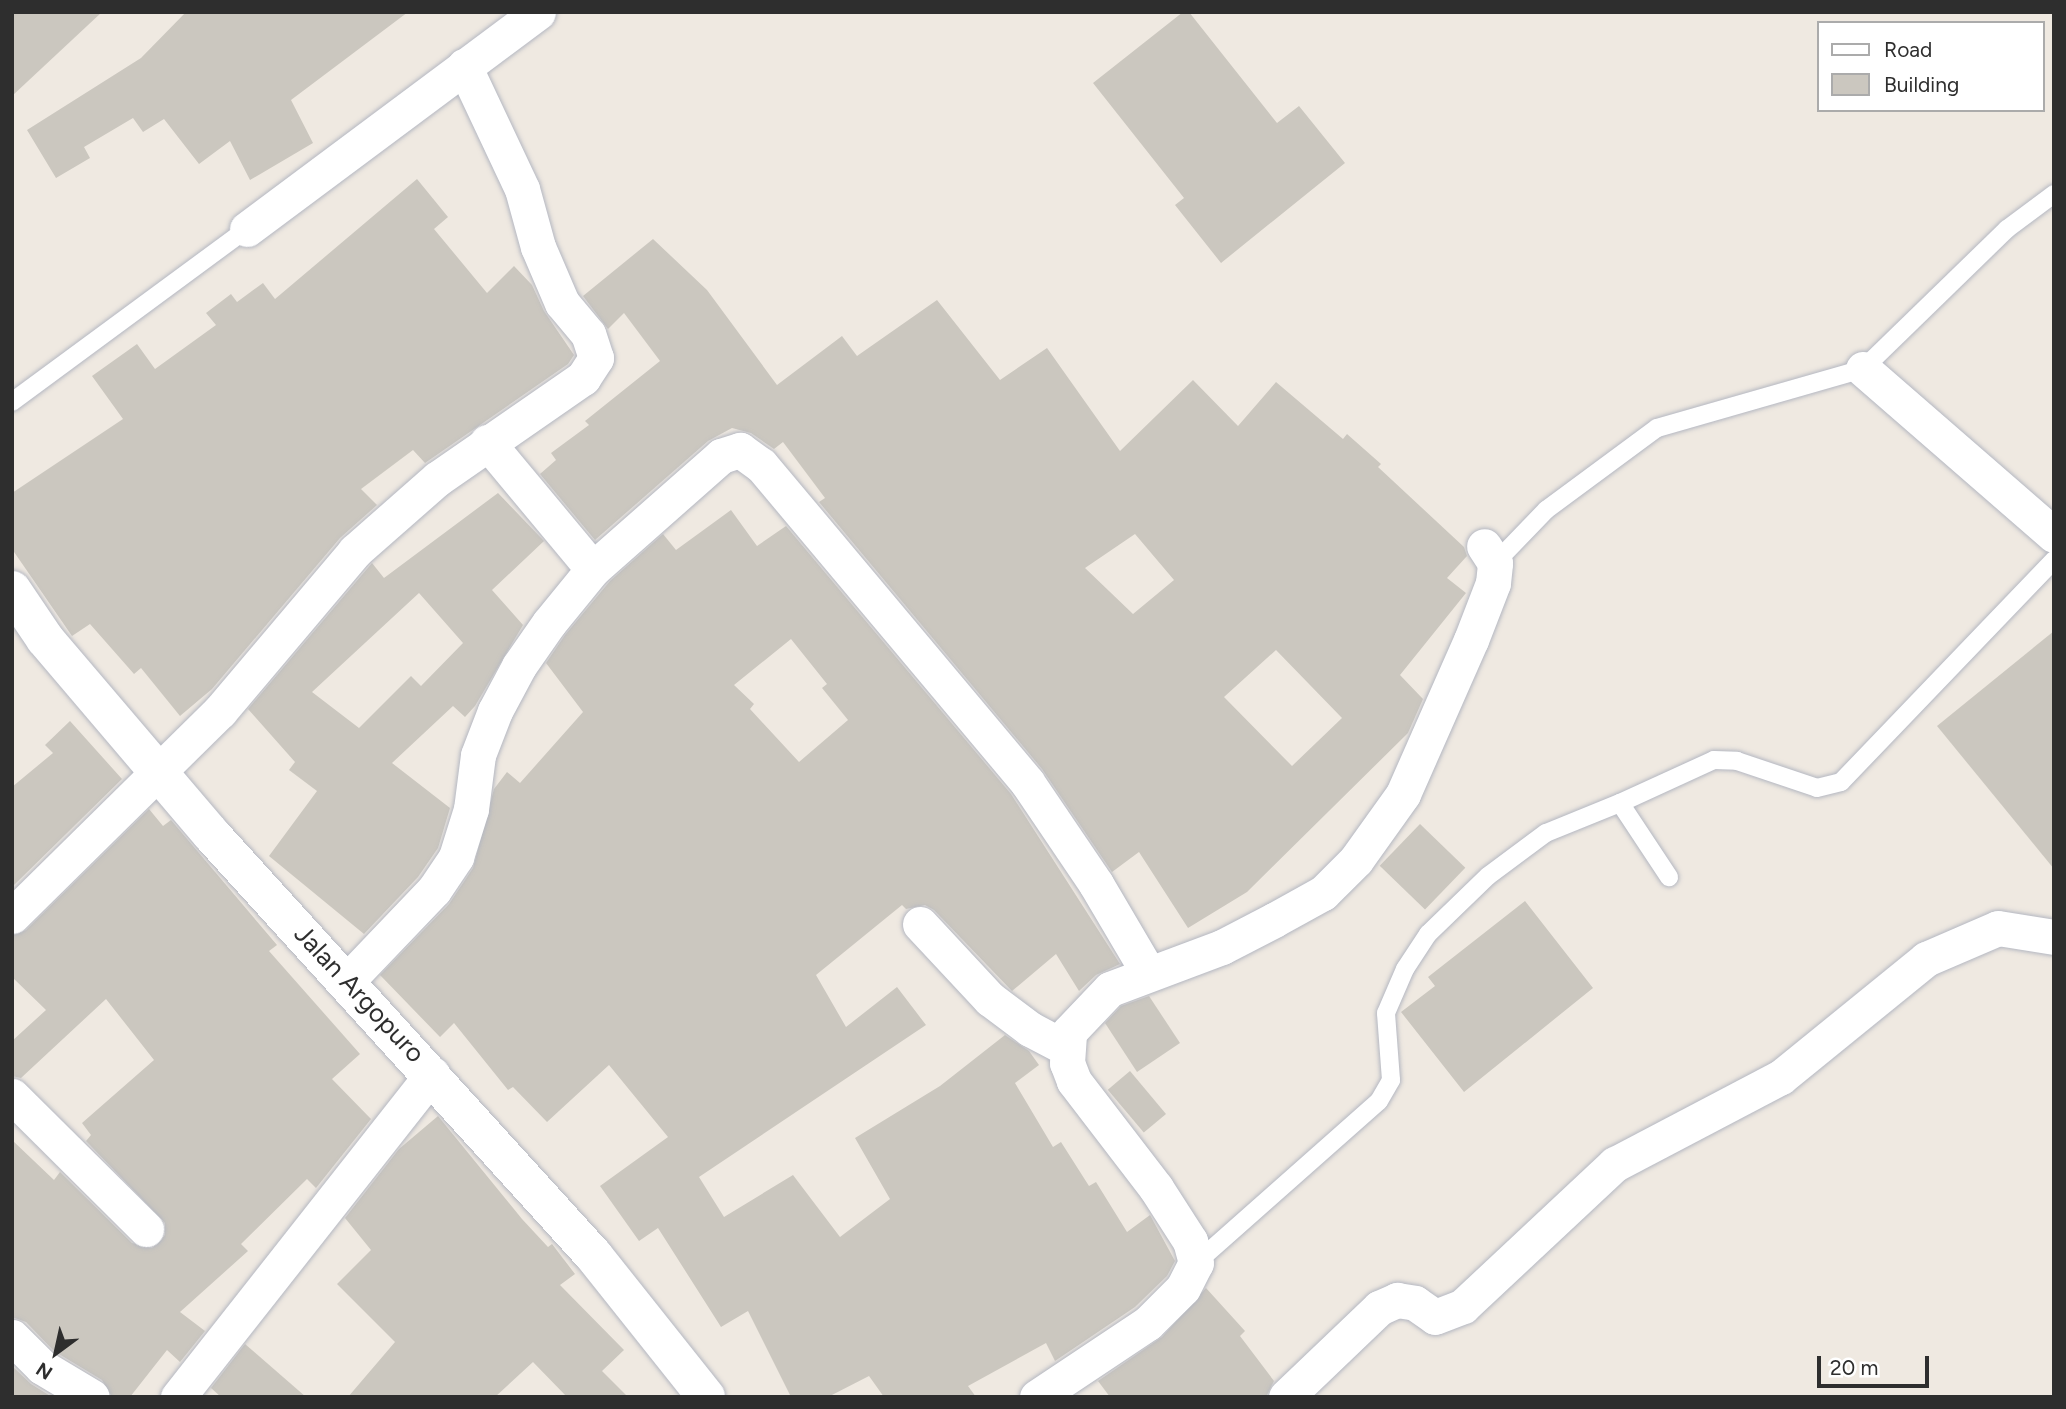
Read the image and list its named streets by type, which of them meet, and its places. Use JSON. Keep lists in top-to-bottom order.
{
  "streets": {
    "street": ["Jalan Argopuro"]
  },
  "legend": ["Road", "Building"],
  "scale_bar": "20 m",
  "north": "bottom left"
}
